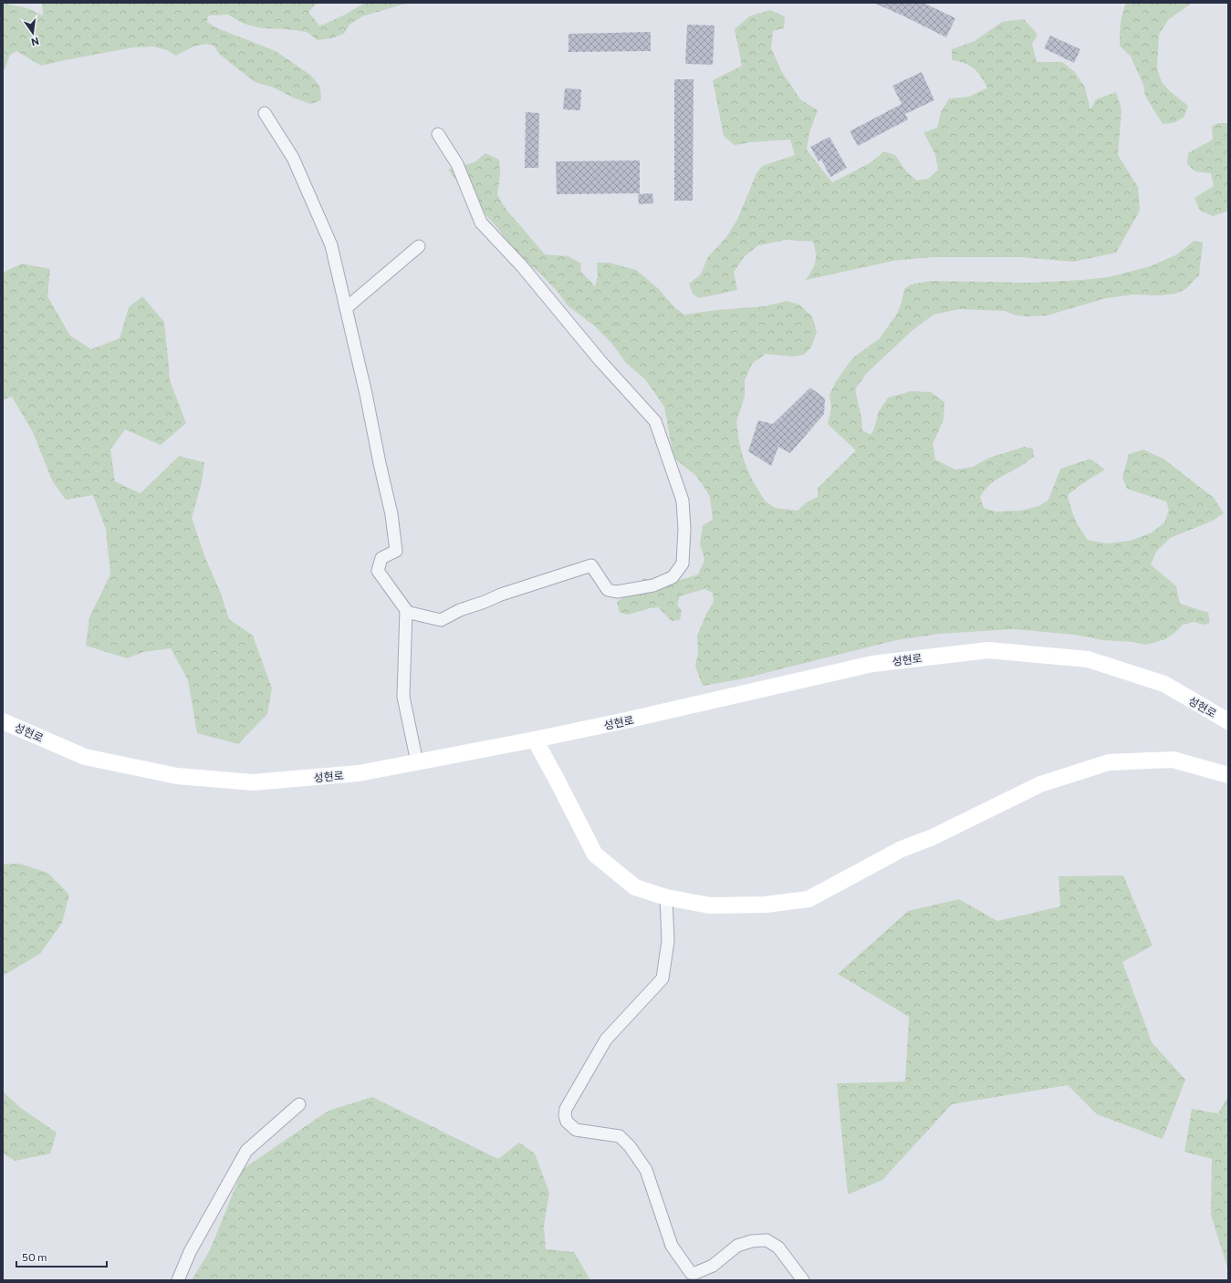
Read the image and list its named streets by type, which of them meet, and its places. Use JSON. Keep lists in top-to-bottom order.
{
  "streets": {
    "main road": ["성현로"]
  },
  "scale_bar": "50 m",
  "north": "bottom"
}
